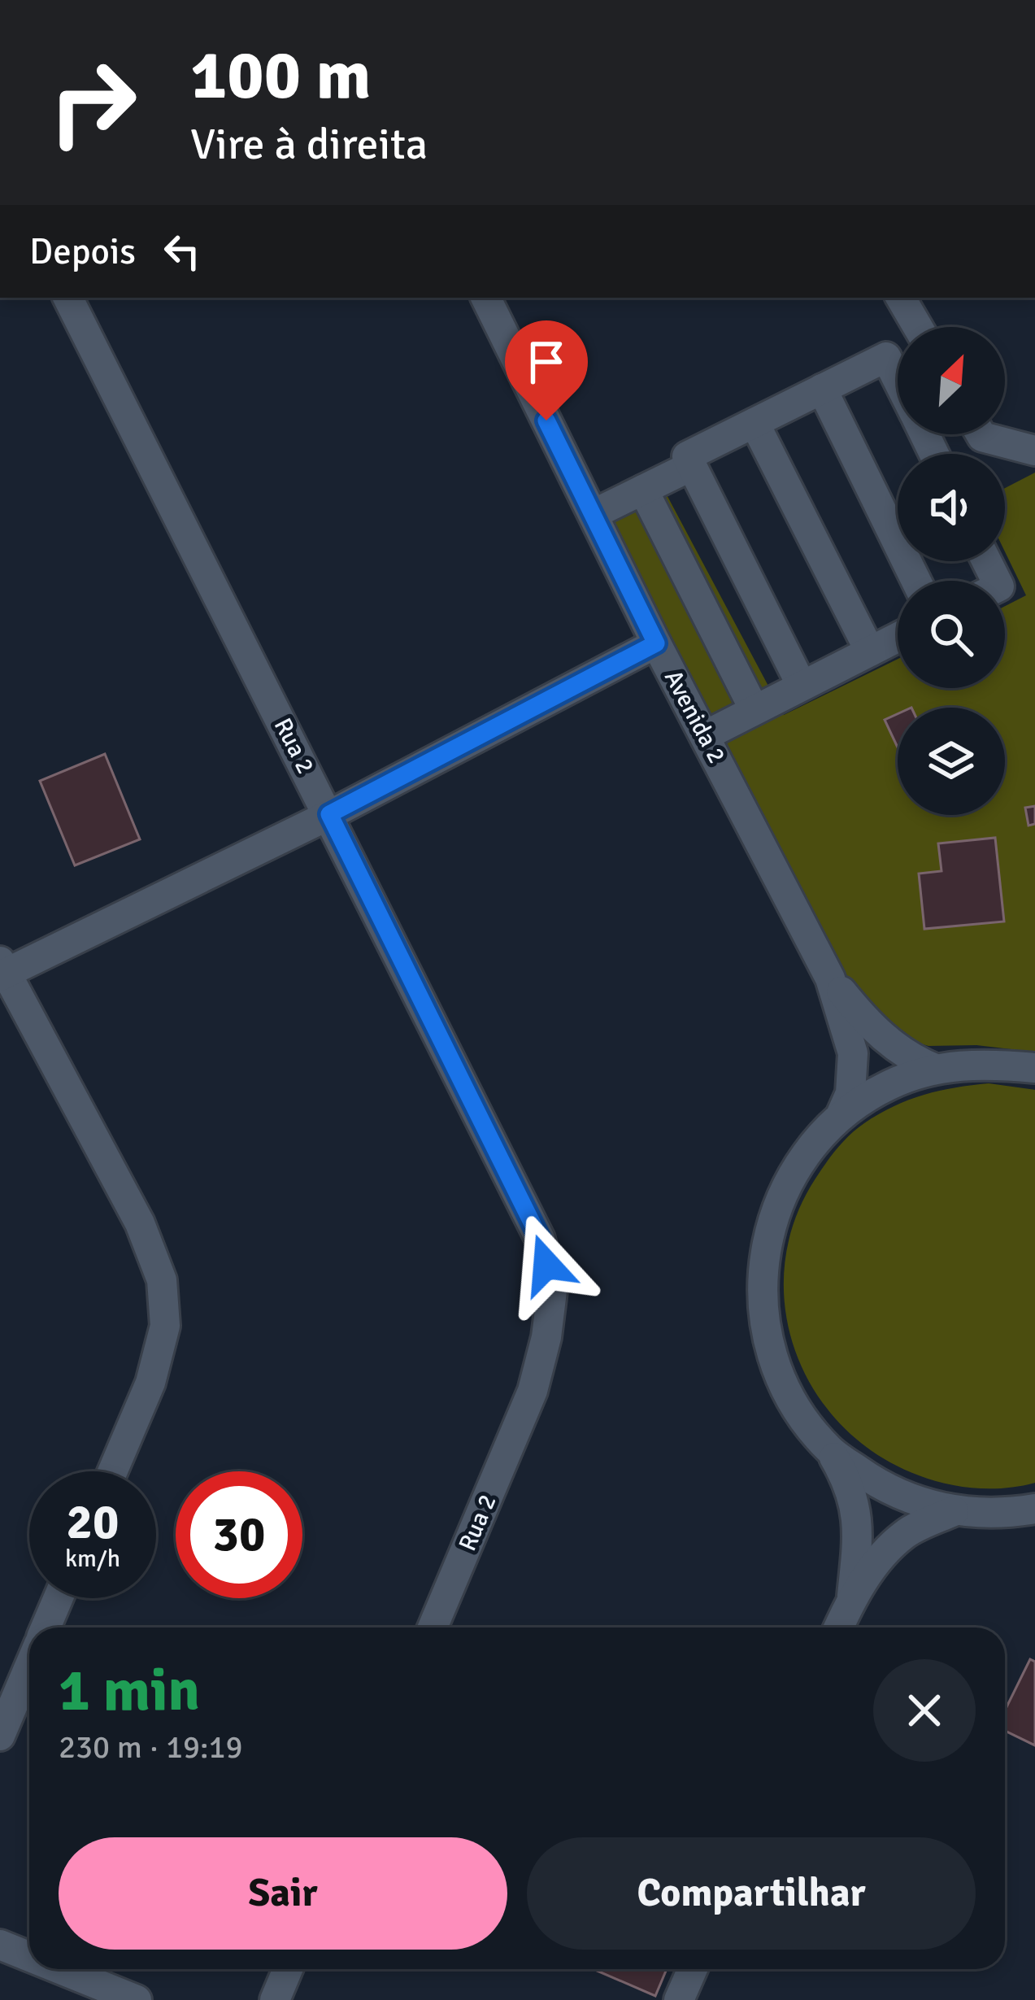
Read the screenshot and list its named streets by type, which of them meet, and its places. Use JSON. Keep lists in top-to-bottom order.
{
  "streets": {
    "street": ["Avenida 2", "Rua 2"]
  },
  "north": "top right",
  "page": {
    "turn": ["100 m", "Vire à direita"],
    "then": "Depois",
    "speed": "20 km/h",
    "limit": "30",
    "heading": ["1 min", "230 m · 19:19"],
    "buttons": ["Sair", "Compartilhar"]
  }
}
